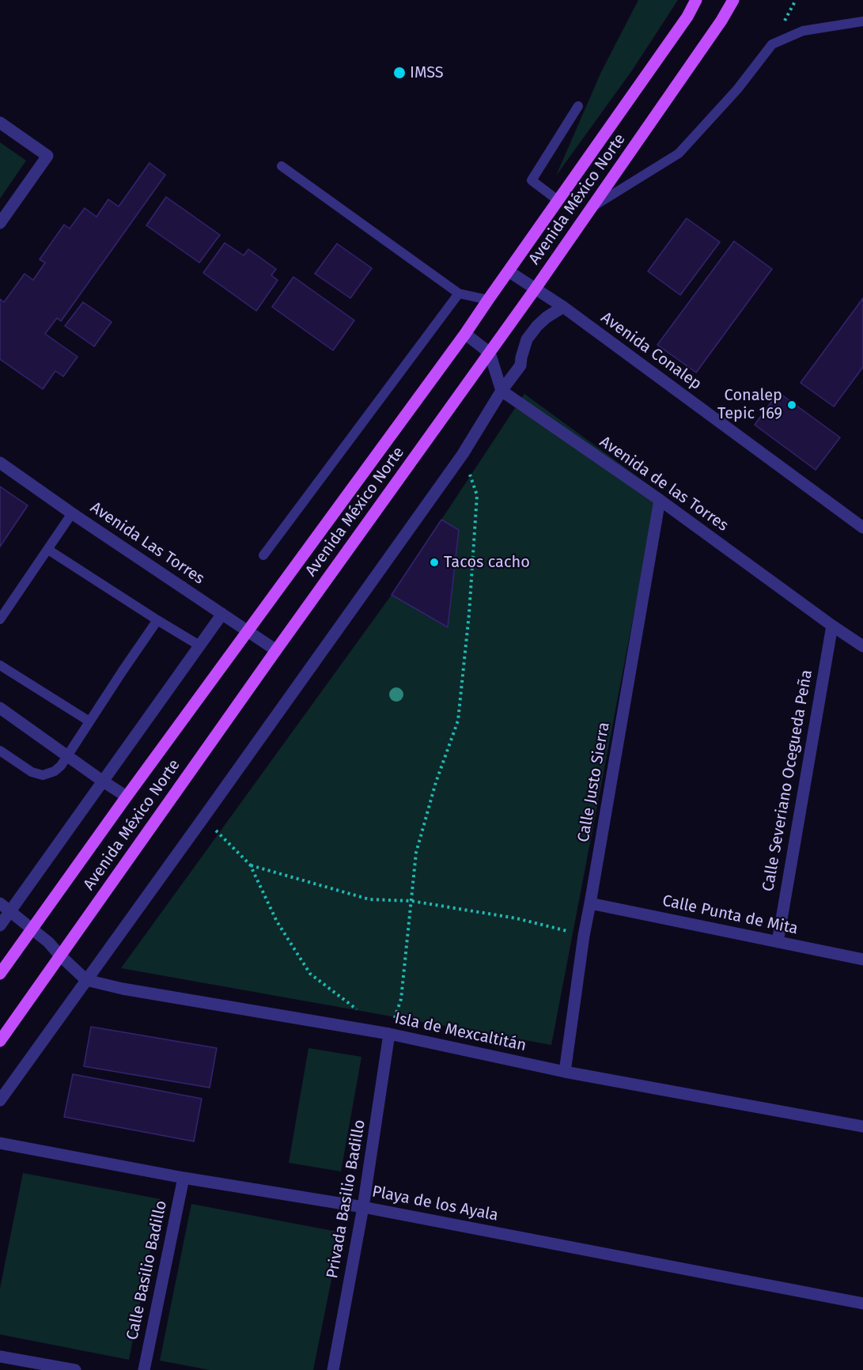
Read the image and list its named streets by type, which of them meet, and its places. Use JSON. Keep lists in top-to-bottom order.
{
  "streets": {
    "main road": ["Avenida México Norte"],
    "street": [
      "Avenida Conalep",
      "Avenida de las Torres",
      "Avenida Las Torres",
      "Calle Severiano Ocegueda Peña",
      "Calle Justo Sierra",
      "Calle Punta de Mita",
      "Isla de Mexcaltitán",
      "Privada Basilio Badillo",
      "Playa de los Ayala",
      "Calle Basilio Badillo"
    ]
  },
  "crossings": [
    ["Avenida México Norte", "Avenida Conalep"],
    ["Avenida México Norte", "Avenida Las Torres"],
    ["Avenida México Norte", "Isla de Mexcaltitán"],
    ["Avenida de las Torres", "Calle Severiano Ocegueda Peña"],
    ["Avenida de las Torres", "Calle Justo Sierra"],
    ["Calle Severiano Ocegueda Peña", "Calle Punta de Mita"],
    ["Calle Justo Sierra", "Calle Punta de Mita"],
    ["Calle Justo Sierra", "Isla de Mexcaltitán"],
    ["Isla de Mexcaltitán", "Privada Basilio Badillo"],
    ["Privada Basilio Badillo", "Playa de los Ayala"],
    ["Playa de los Ayala", "Calle Basilio Badillo"]
  ],
  "places": ["IMSS", "Conalep Tepic 169", "Tacos cacho"]
}
